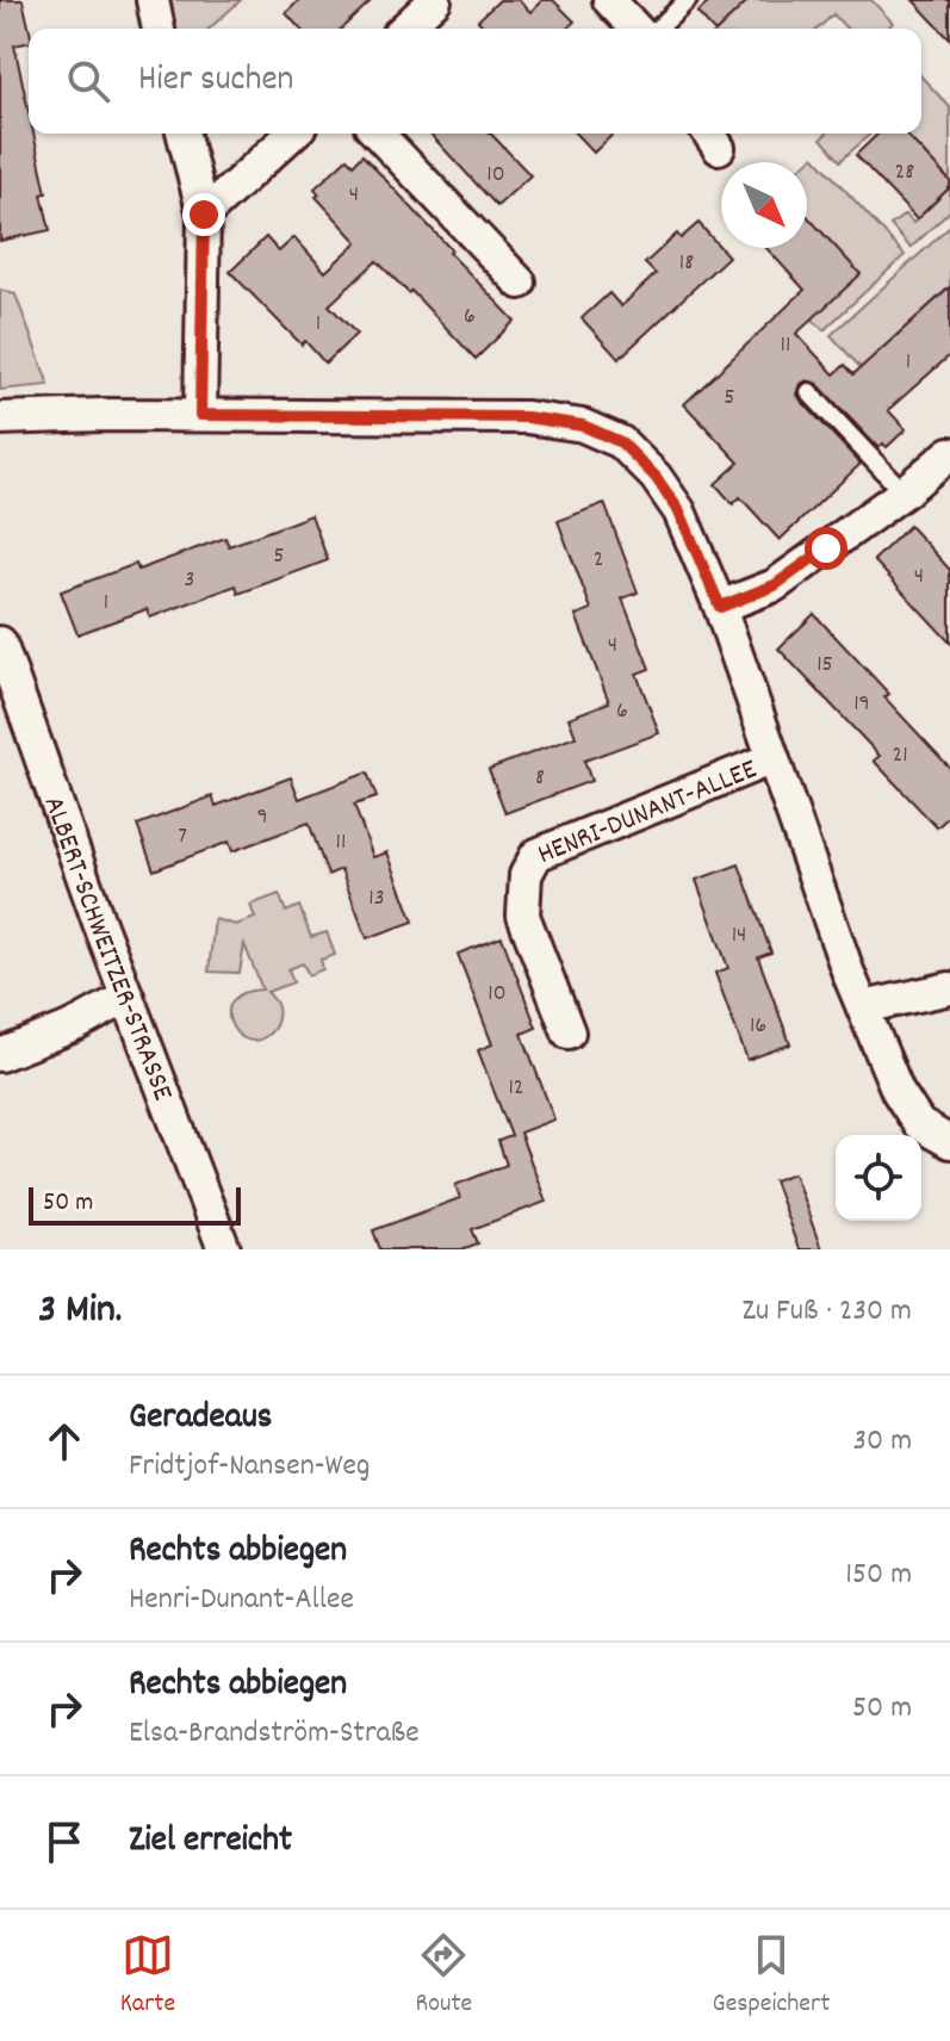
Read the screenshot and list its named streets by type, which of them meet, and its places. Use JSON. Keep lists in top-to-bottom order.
{
  "streets": {
    "street": ["HENRI-DUNANT-ALLEE", "ALBERT-SCHWEITZER-STRASSE"]
  },
  "house_numbers": [
    "28",
    "10",
    "4",
    "18",
    "6",
    "1",
    "11",
    "1",
    "5",
    "5",
    "2",
    "4",
    "3",
    "1",
    "4",
    "15",
    "19",
    "6",
    "21",
    "8",
    "9",
    "7",
    "11",
    "13",
    "14",
    "10",
    "16",
    "12"
  ],
  "scale_bar": "50 m",
  "north": "bottom right",
  "page": {
    "search": "Hier suchen",
    "scale": "50 m",
    "heading": ["3 Min.", "Zu Fuß · 230 m"],
    "list": [
      ["Geradeaus", "Fridtjof-Nansen-Weg", "30 m"],
      ["Rechts abbiegen", "Henri-Dunant-Allee", "150 m"],
      ["Rechts abbiegen", "Elsa-Brandström-Straße", "50 m"],
      "Ziel erreicht"
    ],
    "nav": ["Karte", "Route", "Gespeichert"]
  }
}
